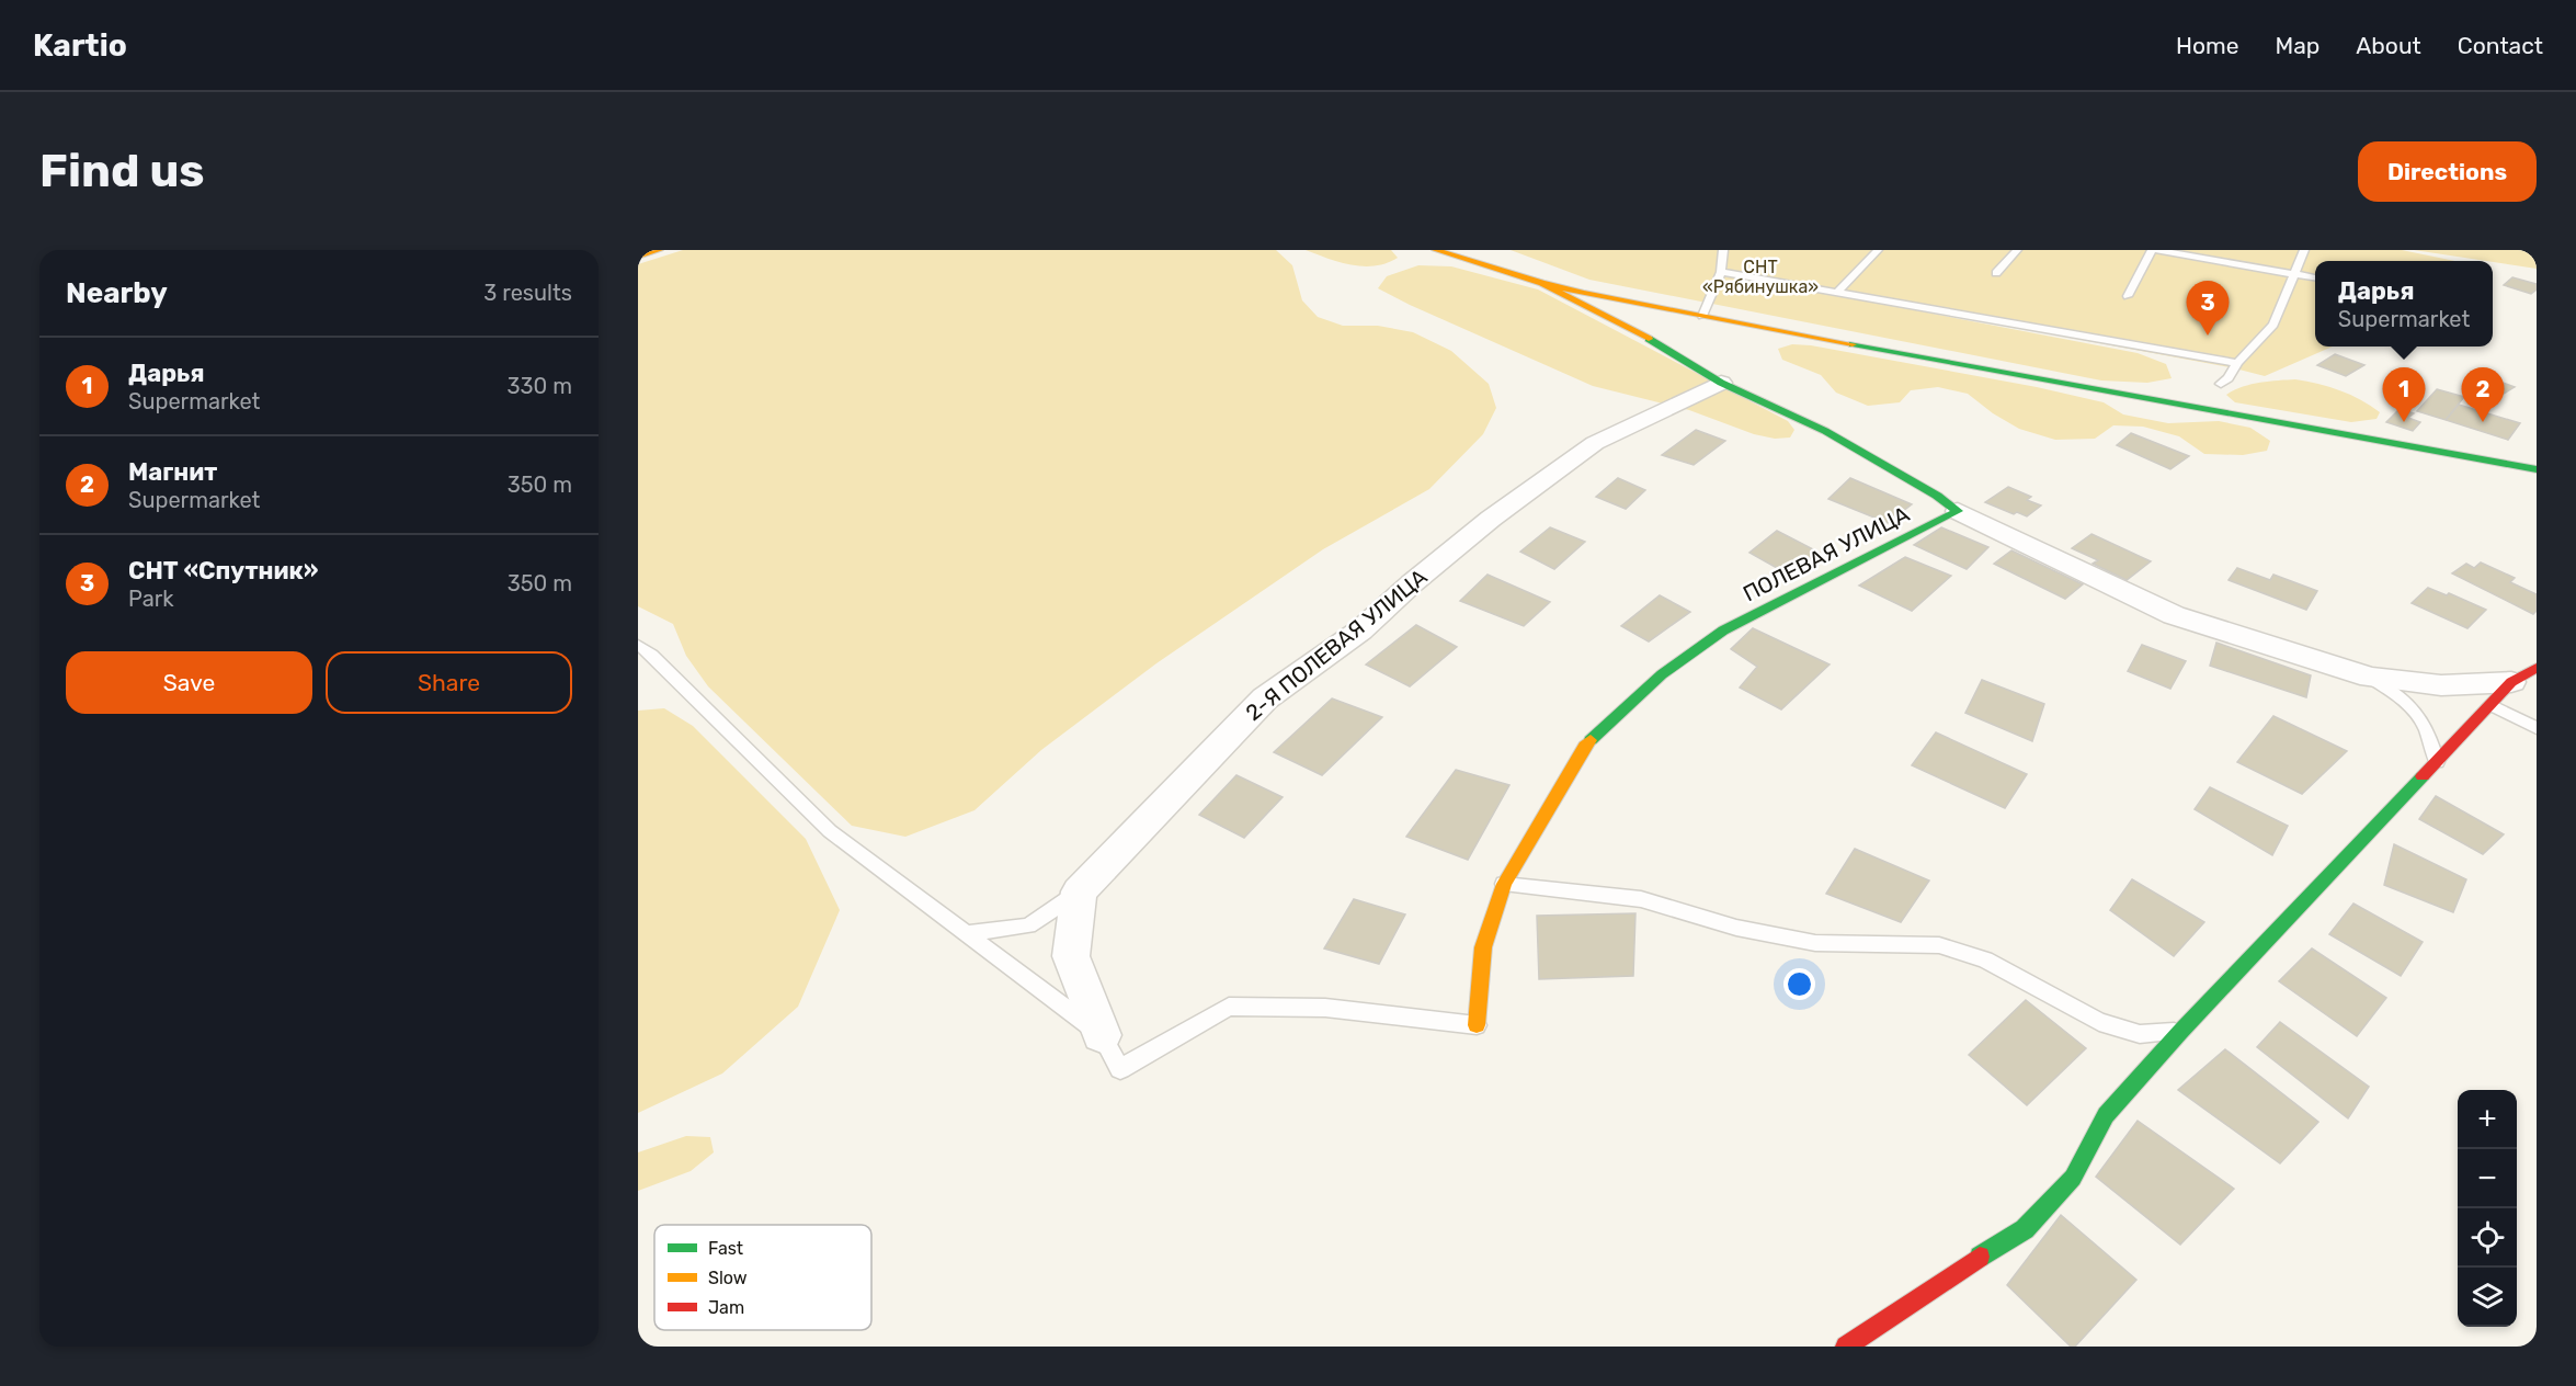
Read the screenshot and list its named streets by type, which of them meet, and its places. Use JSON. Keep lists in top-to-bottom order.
{
  "streets": {
    "street": ["ПОЛЕВАЯ УЛИЦА", "2-Я ПОЛЕВАЯ УЛИЦА"]
  },
  "crossings": [
    ["ПОЛЕВАЯ УЛИЦА", "2-Я ПОЛЕВАЯ УЛИЦА"]
  ],
  "parks": ["СНТ «Рябинушка»"],
  "legend": ["Fast", "Slow", "Jam"],
  "page": {
    "header": "Kartio",
    "nav": [
      "Home",
      "Map",
      "About",
      "Contact"
    ],
    "buttons": [
      "Directions",
      ["Save", "Share"]
    ],
    "title": "Find us",
    "heading": ["Nearby", "3 results"],
    "popup": ["Дарья", "Supermarket"],
    "pins": ["3", "1", "2"],
    "list": [
      {
        "mark": "1",
        "name": "Дарья",
        "note": "Supermarket",
        "value": "330 m"
      },
      {
        "mark": "2",
        "name": "Магнит",
        "note": "Supermarket",
        "value": "350 m"
      },
      {
        "mark": "3",
        "name": "СНТ «Спутник»",
        "note": "Park",
        "value": "350 m"
      }
    ],
    "map_buttons": ["+", "−"]
  }
}
